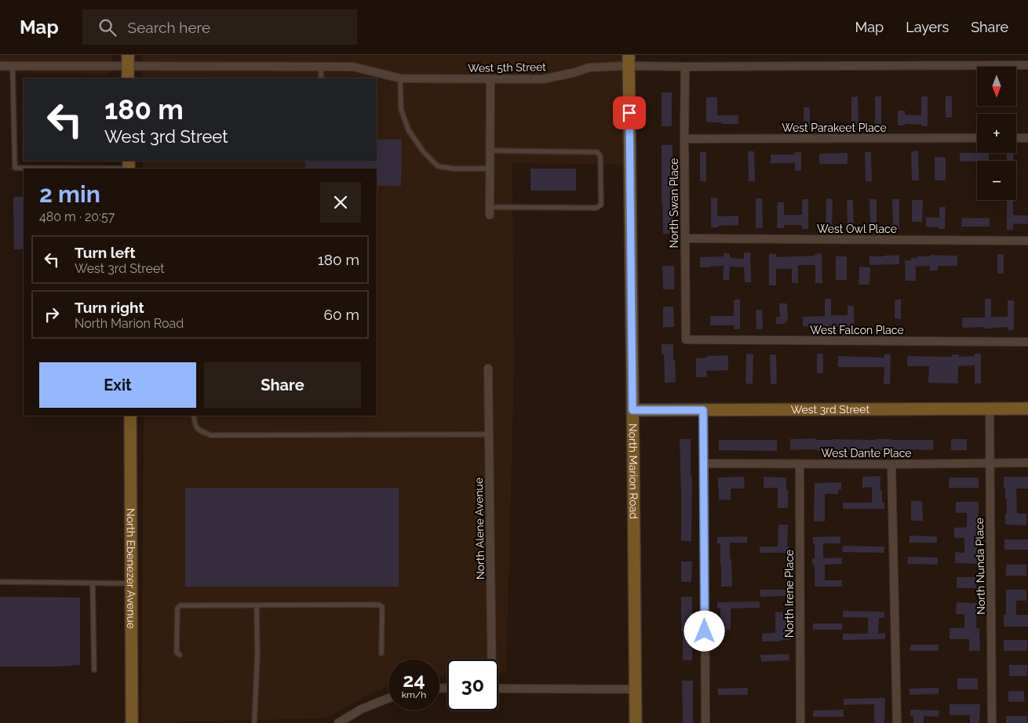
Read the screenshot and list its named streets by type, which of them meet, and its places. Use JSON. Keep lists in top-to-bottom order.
{
  "streets": {
    "street": [
      "West 5th Street",
      "West Parakeet Place",
      "North Swan Place",
      "West Owl Place",
      "West Falcon Place",
      "West 3rd Street",
      "West Dante Place",
      "North Marion Road",
      "North Alene Avenue",
      "North Nunda Place",
      "North Ebenezer Avenue",
      "North Irene Place"
    ]
  },
  "crossings": [
    ["West 5th Street", "North Swan Place"],
    ["West 5th Street", "North Marion Road"],
    ["West Parakeet Place", "North Swan Place"],
    ["North Swan Place", "West Owl Place"],
    ["North Swan Place", "West Falcon Place"],
    ["West 3rd Street", "North Marion Road"],
    ["West 3rd Street", "North Nunda Place"],
    ["West Dante Place", "North Nunda Place"],
    ["West Dante Place", "North Irene Place"]
  ],
  "north": "bottom",
  "page": {
    "header": "Map",
    "search": "Search here",
    "nav": ["Map", "Layers", "Share"],
    "map_buttons": ["+", "−"],
    "turn": ["180 m", "West 3rd Street"],
    "heading": ["2 min", "480 m · 20:57"],
    "list": [
      {
        "name": "Turn left",
        "note": "West 3rd Street",
        "value": "180 m"
      },
      {
        "name": "Turn right",
        "note": "North Marion Road",
        "value": "60 m"
      }
    ],
    "buttons": ["Exit", "Share"],
    "speed": "24 km/h",
    "limit": "30"
  }
}
